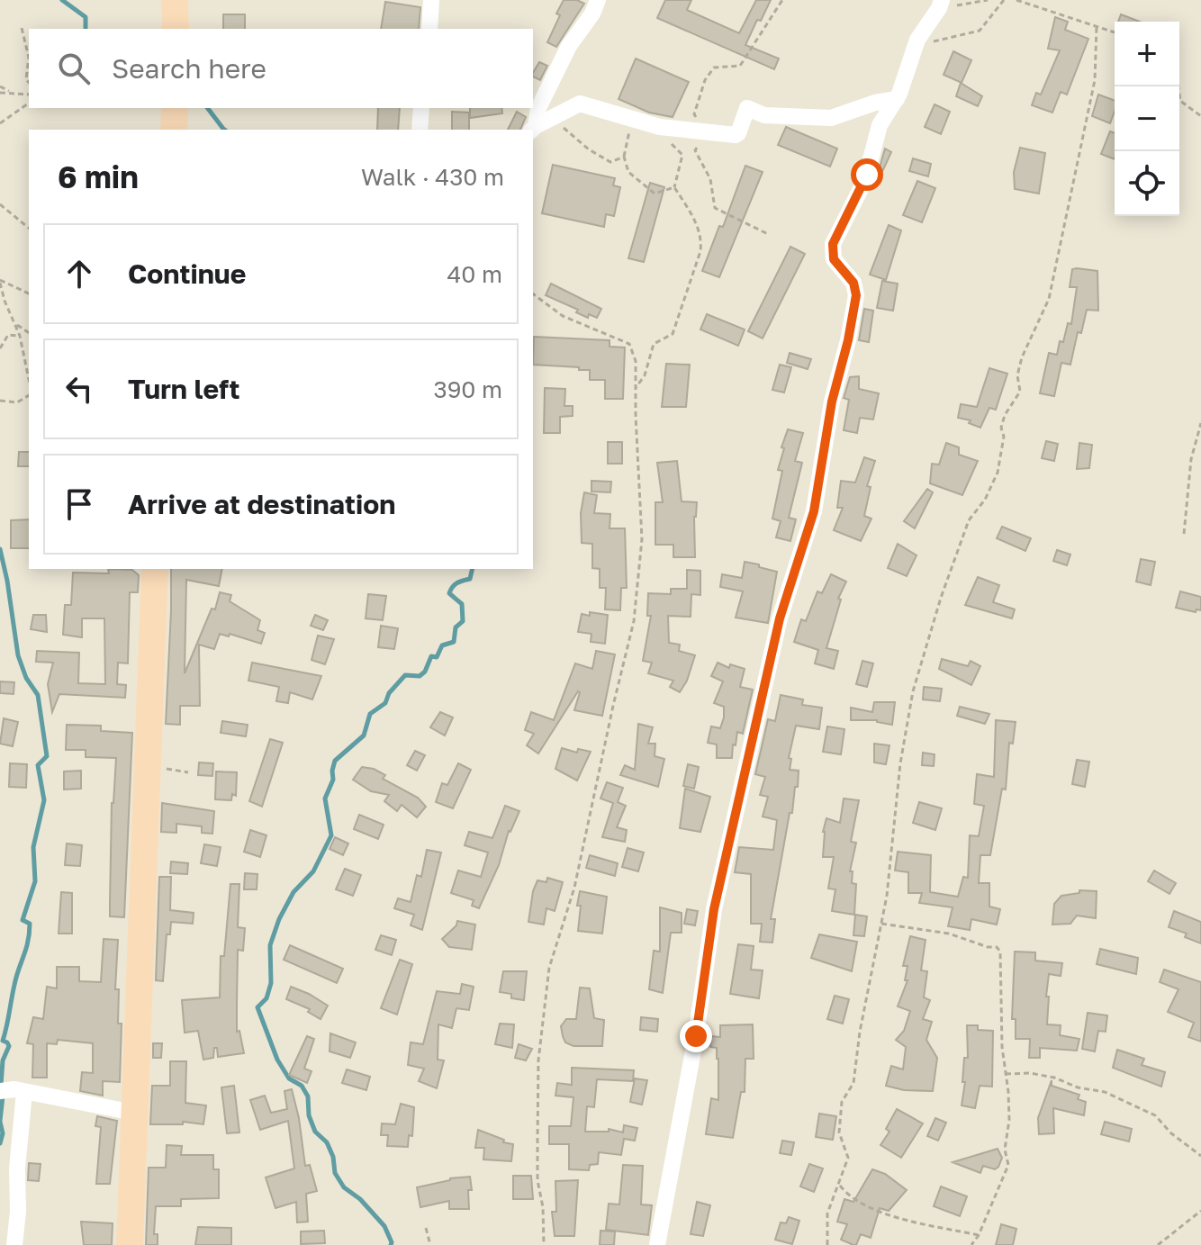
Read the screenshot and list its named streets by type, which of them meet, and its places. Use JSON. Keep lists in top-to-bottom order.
{
  "page": {
    "map_buttons": ["+", "−"],
    "search": "Search here",
    "heading": ["6 min", "Walk · 430 m"],
    "list": [
      ["Continue", "40 m"],
      ["Turn left", "390 m"],
      "Arrive at destination"
    ]
  }
}
